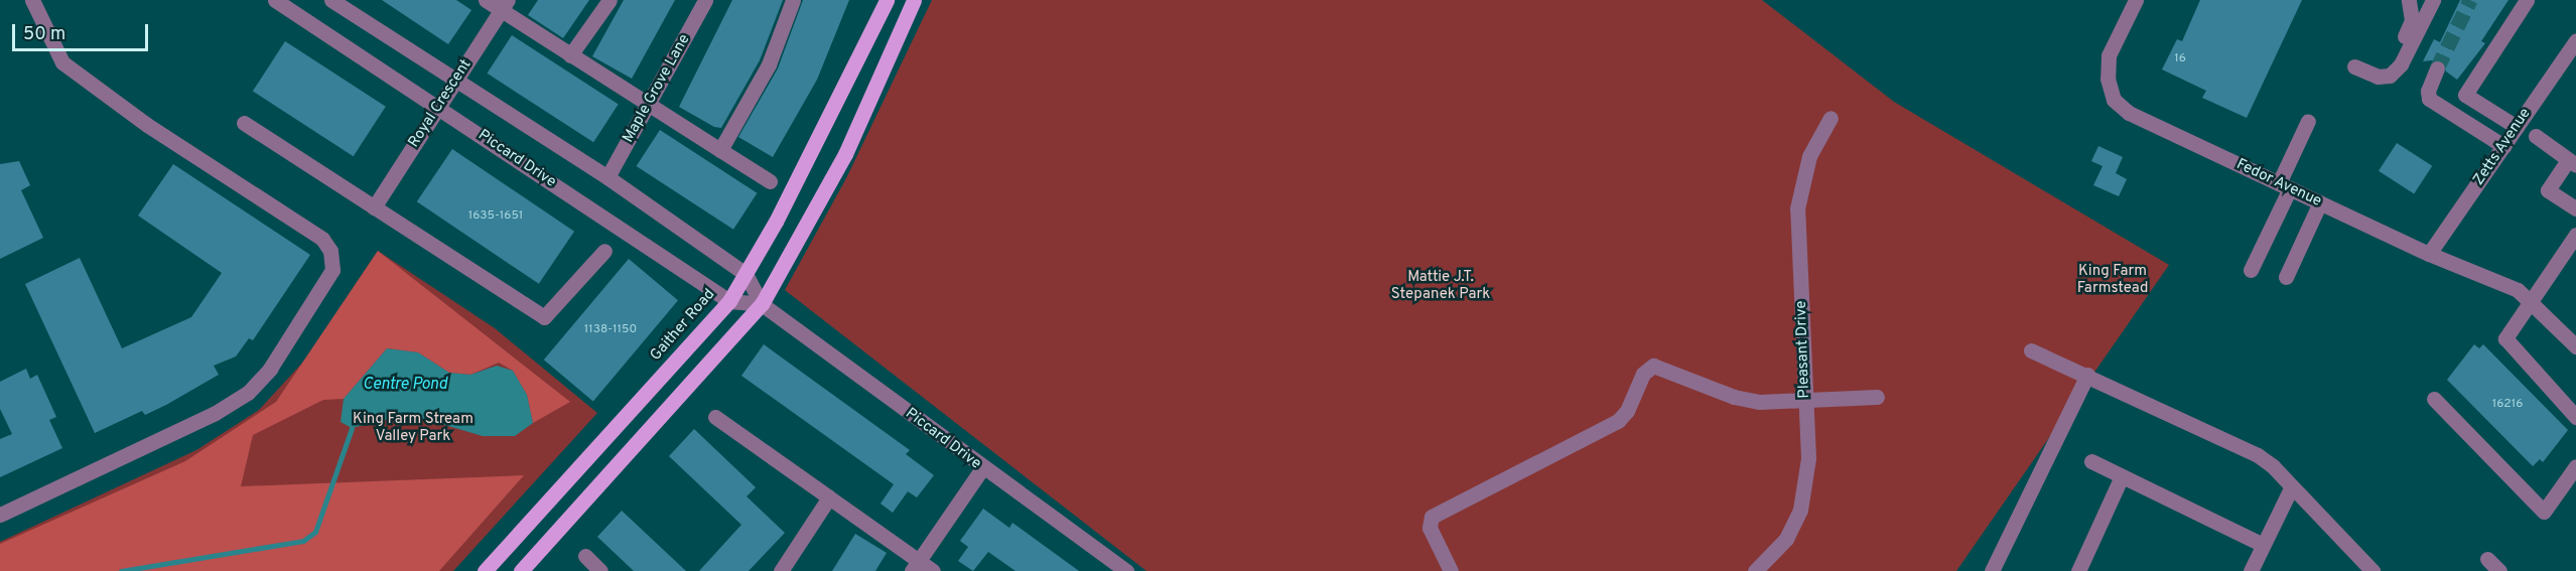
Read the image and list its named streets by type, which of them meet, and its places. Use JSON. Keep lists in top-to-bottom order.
{
  "streets": {
    "main road": ["Gaither Road"],
    "street": [
      "Maple Grove Lane",
      "Royal Crescent",
      "Zetts Avenue",
      "Piccard Drive",
      "Fedor Avenue",
      "Pleasant Drive"
    ]
  },
  "crossings": [
    ["Maple Grove Lane", "Piccard Drive"],
    ["Royal Crescent", "Piccard Drive"],
    ["Zetts Avenue", "Fedor Avenue"],
    ["Piccard Drive", "Gaither Road"]
  ],
  "water": ["Centre Pond"],
  "parks": ["King Farm Farmstead", "Mattie J.T. Stepanek Park", "King Farm Stream Valley Park"],
  "house_numbers": [
    "16",
    "1635-1651",
    "1138-1150",
    "16216"
  ],
  "scale_bar": "50 m"
}
